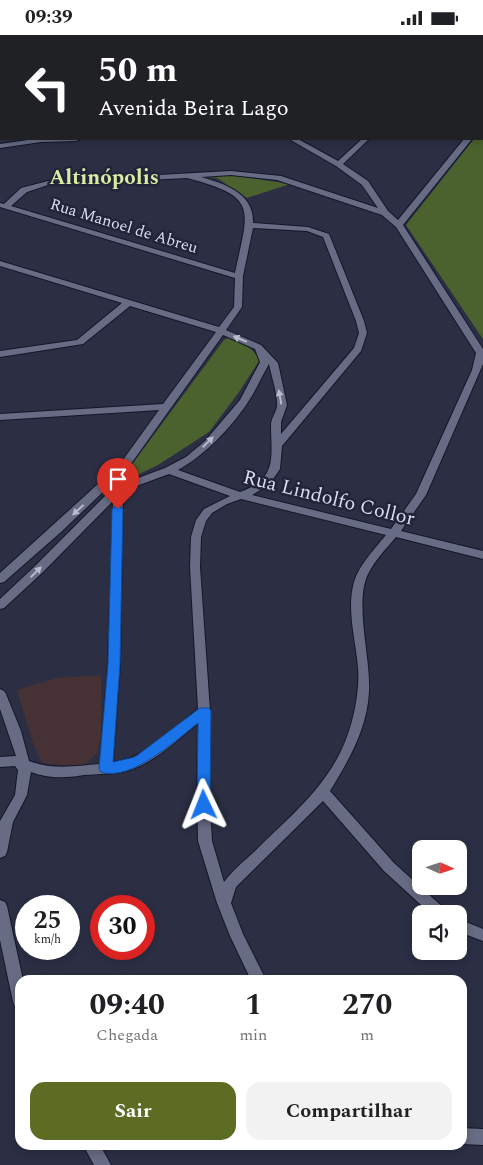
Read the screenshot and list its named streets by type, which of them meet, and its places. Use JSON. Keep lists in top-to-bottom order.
{
  "streets": {
    "street": ["Rua Manoel de Abreu", "Rua Lindolfo Collor"]
  },
  "districts": ["Altinópolis"],
  "north": "right",
  "page": {
    "status": "09:39",
    "turn": ["50 m", "Avenida Beira Lago"],
    "speed": "25 km/h",
    "limit": "30",
    "eta": [
      "09:40",
      "Chegada",
      "1",
      "min",
      "270",
      "m"
    ],
    "buttons": ["Sair", "Compartilhar"]
  }
}
